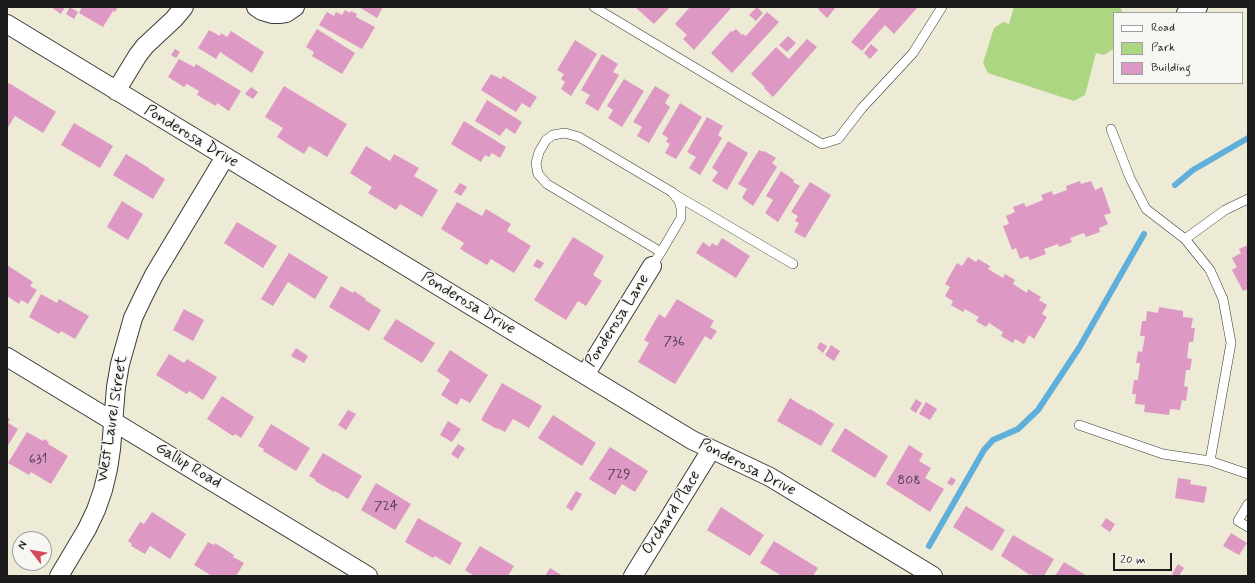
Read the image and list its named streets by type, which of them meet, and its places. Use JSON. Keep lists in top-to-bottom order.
{
  "streets": {
    "street": [
      "Ponderosa Drive",
      "Ponderosa Lane",
      "West Laurel Street",
      "Gallup Road",
      "Orchard Place"
    ]
  },
  "crossings": [
    ["Ponderosa Drive", "Ponderosa Lane"],
    ["Ponderosa Drive", "West Laurel Street"],
    ["Ponderosa Drive", "Orchard Place"],
    ["West Laurel Street", "Gallup Road"]
  ],
  "house_numbers": [
    "736",
    "631",
    "729",
    "808",
    "724"
  ],
  "legend": ["Road", "Park", "Building"],
  "scale_bar": "20 m",
  "north": "top left"
}
